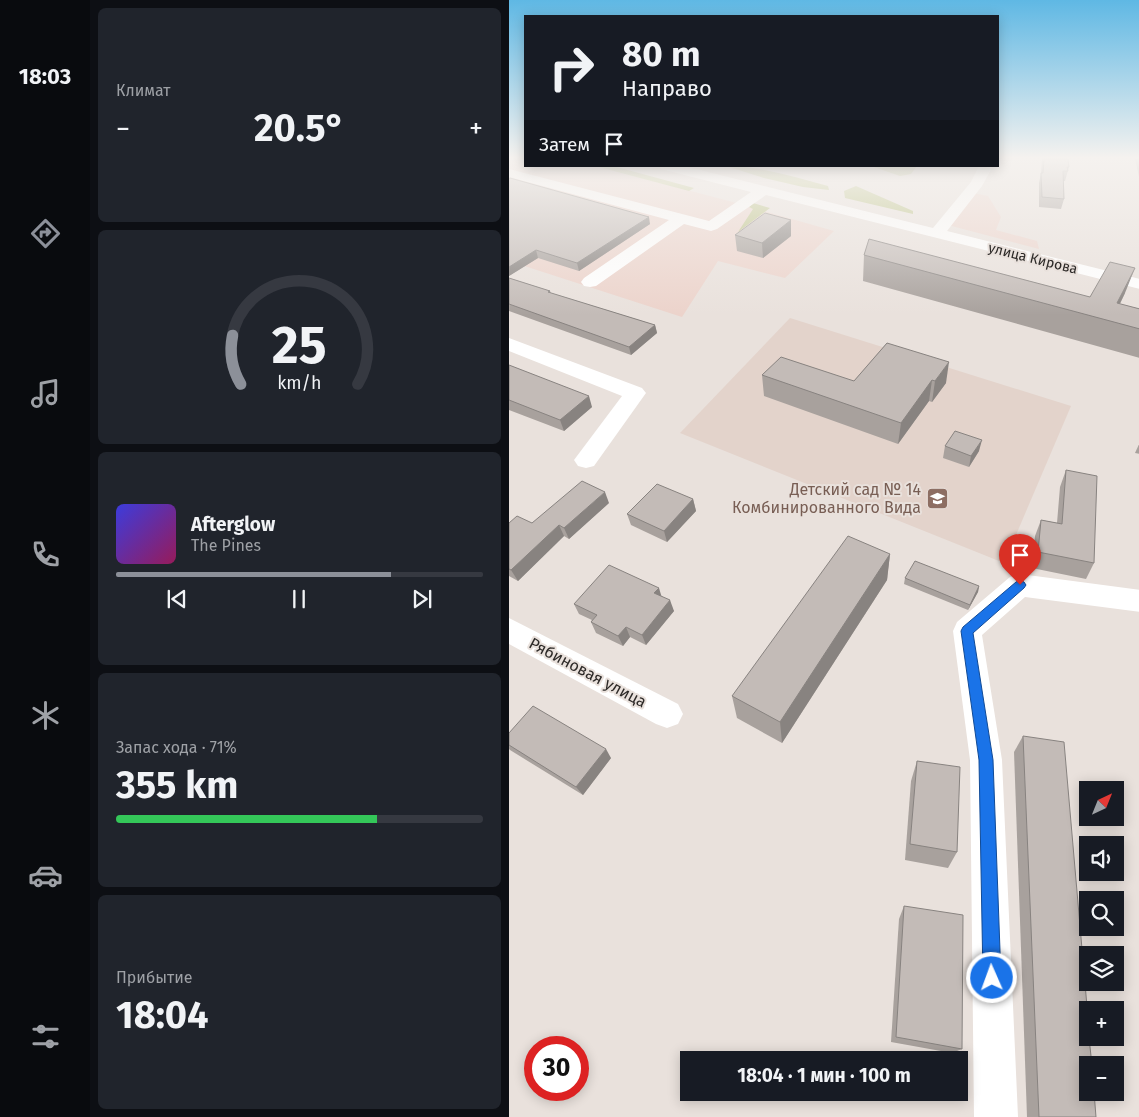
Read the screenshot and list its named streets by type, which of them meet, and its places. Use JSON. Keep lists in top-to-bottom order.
{
  "streets": {
    "street": ["улица Кирова", "Рябиновая улица"]
  },
  "places": {
    "school or university": ["Детский сад № 14 Комбинированного Вида"]
  },
  "north": "top right",
  "page": {
    "tabs": "18:03",
    "tile": [
      "Климат",
      ["Запас хода · 71%", "355 km"],
      ["Прибытие", "18:04"]
    ],
    "turn": ["80 m", "Направо"],
    "heat": ["−", "20.5°", "+"],
    "then": "Затем",
    "song": ["Afterglow", "The Pines"],
    "map_buttons": ["+", "−"],
    "limit": "30",
    "trip": "18:04 · 1 мин · 100 m",
    "gauge": ["25", "km/h"]
  }
}
